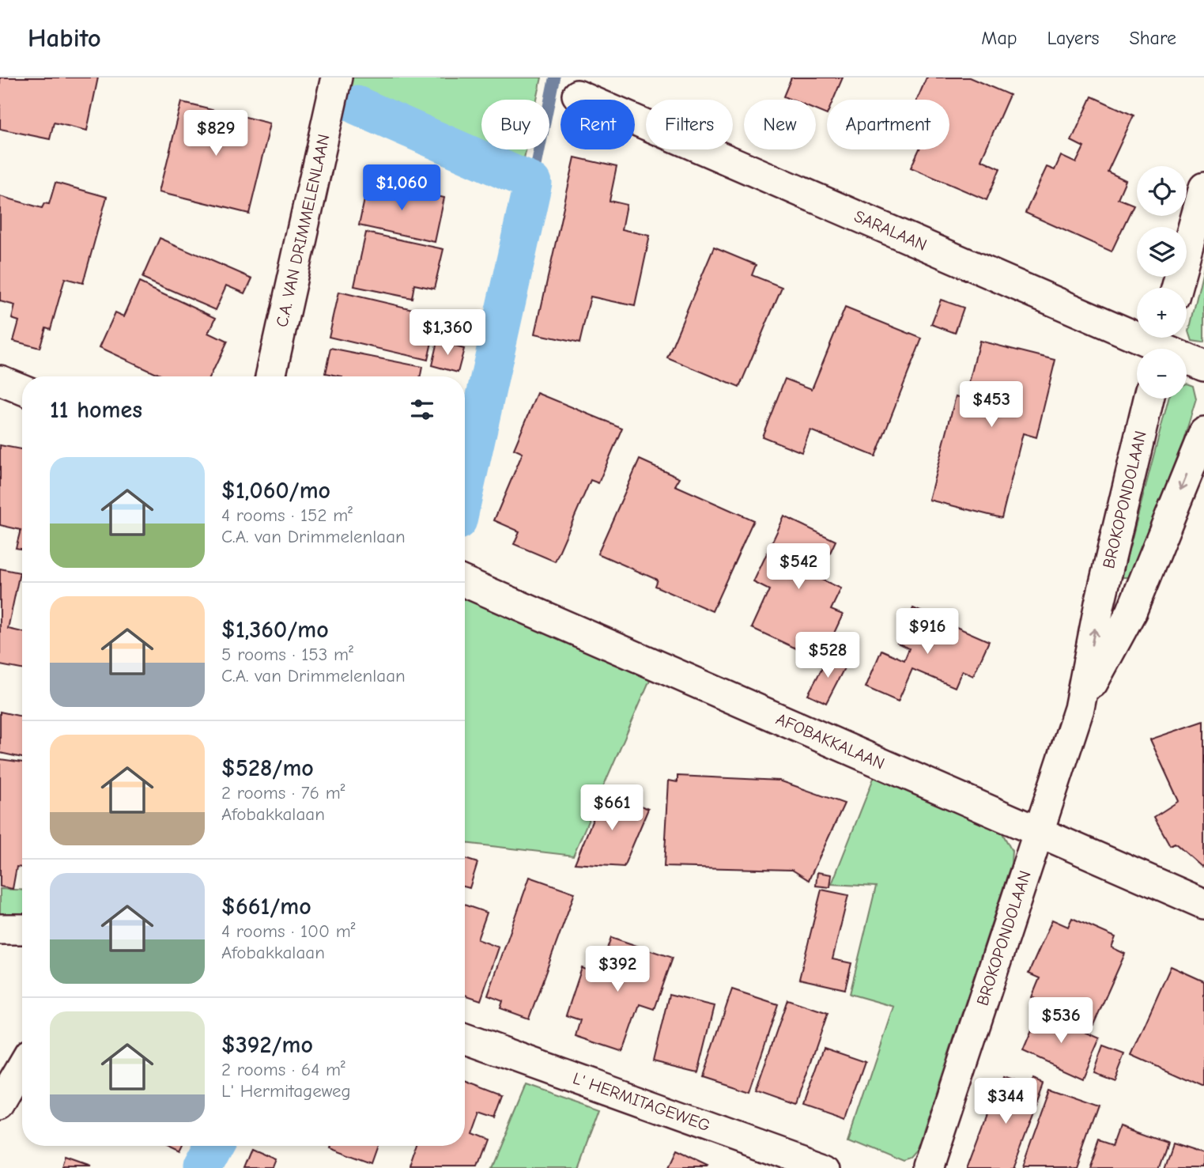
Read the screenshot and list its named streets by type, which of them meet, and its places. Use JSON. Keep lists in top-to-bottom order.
{
  "streets": {
    "street": [
      "C.A. VAN DRIMMELENLAAN",
      "SARALAAN",
      "BROKOPONDOLAAN",
      "AFOBAKKALAAN",
      "L' HERMITAGEWEG"
    ]
  },
  "crossings": [
    ["BROKOPONDOLAAN", "AFOBAKKALAAN"]
  ],
  "page": {
    "header": "Habito",
    "nav": ["Map", "Layers", "Share"],
    "chip": [
      "Buy",
      "Rent",
      "Filters",
      "New",
      "Apartment"
    ],
    "price": [
      "$829",
      "$1,060",
      "$1,360",
      "$453",
      "$542",
      "$916",
      "$528",
      "$661",
      "$392",
      "$536",
      "$344"
    ],
    "map_buttons": ["+", "−"],
    "heading": "11 homes",
    "list": [
      {
        "name": "$1,060/mo",
        "note": "4 rooms · 152 m² · C.A. van Drimmelenlaan"
      },
      {
        "name": "$1,360/mo",
        "note": "5 rooms · 153 m² · C.A. van Drimmelenlaan"
      },
      {
        "name": "$528/mo",
        "note": "2 rooms · 76 m² · Afobakkalaan"
      },
      {
        "name": "$661/mo",
        "note": "4 rooms · 100 m² · Afobakkalaan"
      },
      {
        "name": "$392/mo",
        "note": "2 rooms · 64 m² · L' Hermitageweg"
      }
    ]
  }
}
